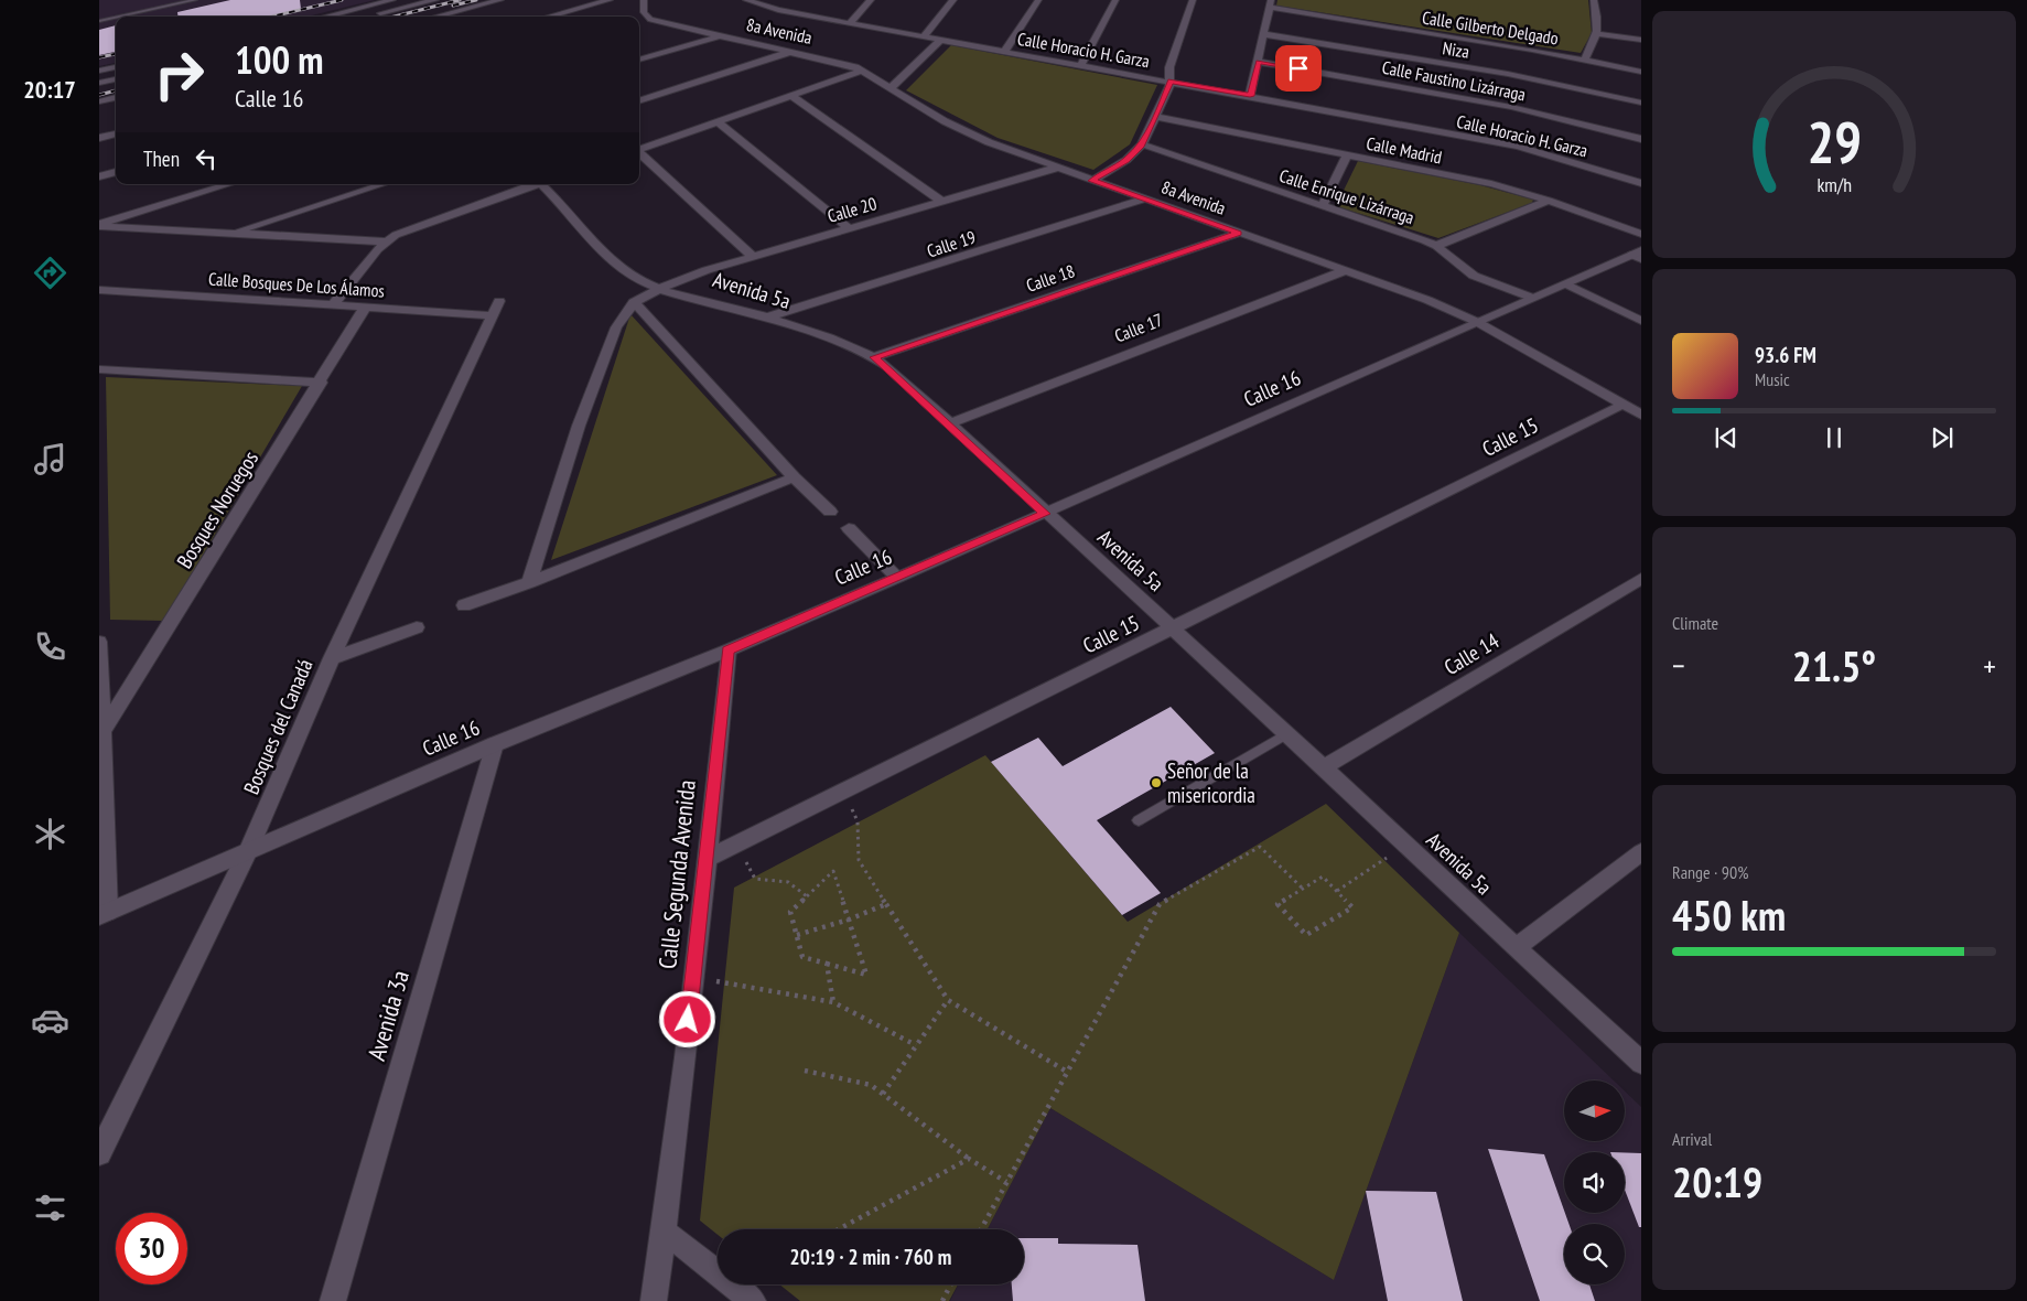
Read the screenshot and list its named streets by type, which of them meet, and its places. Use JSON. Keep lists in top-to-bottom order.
{
  "streets": {
    "street": [
      "Calle Gilberto Delgado",
      "8a Avenida",
      "Calle Horacio H. Garza",
      "Niza",
      "Calle Faustino Lizárraga",
      "Calle Madrid",
      "Calle Enrique Lizárraga",
      "Calle 20",
      "Calle 19",
      "Calle 18",
      "Calle Bosques De Los Álamos",
      "Avenida 5a",
      "Calle 17",
      "Calle 16",
      "Calle 15",
      "Bosques Noruegos",
      "Calle 14",
      "Bosques del Canadá",
      "Calle Segunda Avenida",
      "Avenida 3a"
    ]
  },
  "crossings": [
    ["8a Avenida", "Calle 20"],
    ["8a Avenida", "Calle 19"],
    ["8a Avenida", "Calle 18"],
    ["8a Avenida", "Calle 17"],
    ["8a Avenida", "Calle 16"],
    ["8a Avenida", "Calle 15"],
    ["Calle Enrique Lizárraga", "Calle 16"],
    ["Calle 20", "Avenida 5a"],
    ["Calle 19", "Avenida 5a"],
    ["Calle 18", "Avenida 5a"],
    ["Calle Bosques De Los Álamos", "Bosques Noruegos"],
    ["Calle Bosques De Los Álamos", "Bosques del Canadá"],
    ["Avenida 5a", "Calle 17"],
    ["Avenida 5a", "Calle 16"],
    ["Avenida 5a", "Calle 15"],
    ["Avenida 5a", "Calle 14"],
    ["Calle 16", "Bosques del Canadá"],
    ["Calle 16", "Calle Segunda Avenida"],
    ["Calle 16", "Avenida 3a"],
    ["Calle 15", "Calle Segunda Avenida"]
  ],
  "places": ["Señor de la misericordia"],
  "north": "right",
  "page": {
    "tabs": "20:17",
    "turn": ["100 m", "Calle 16"],
    "then": "Then",
    "song": ["93.6 FM", "Music"],
    "tile": [
      "Climate",
      ["Range · 90%", "450 km"],
      ["Arrival", "20:19"]
    ],
    "heat": ["−", "21.5°", "+"],
    "limit": "30",
    "trip": "20:19 · 2 min · 760 m",
    "gauge": ["29", "km/h"]
  }
}
